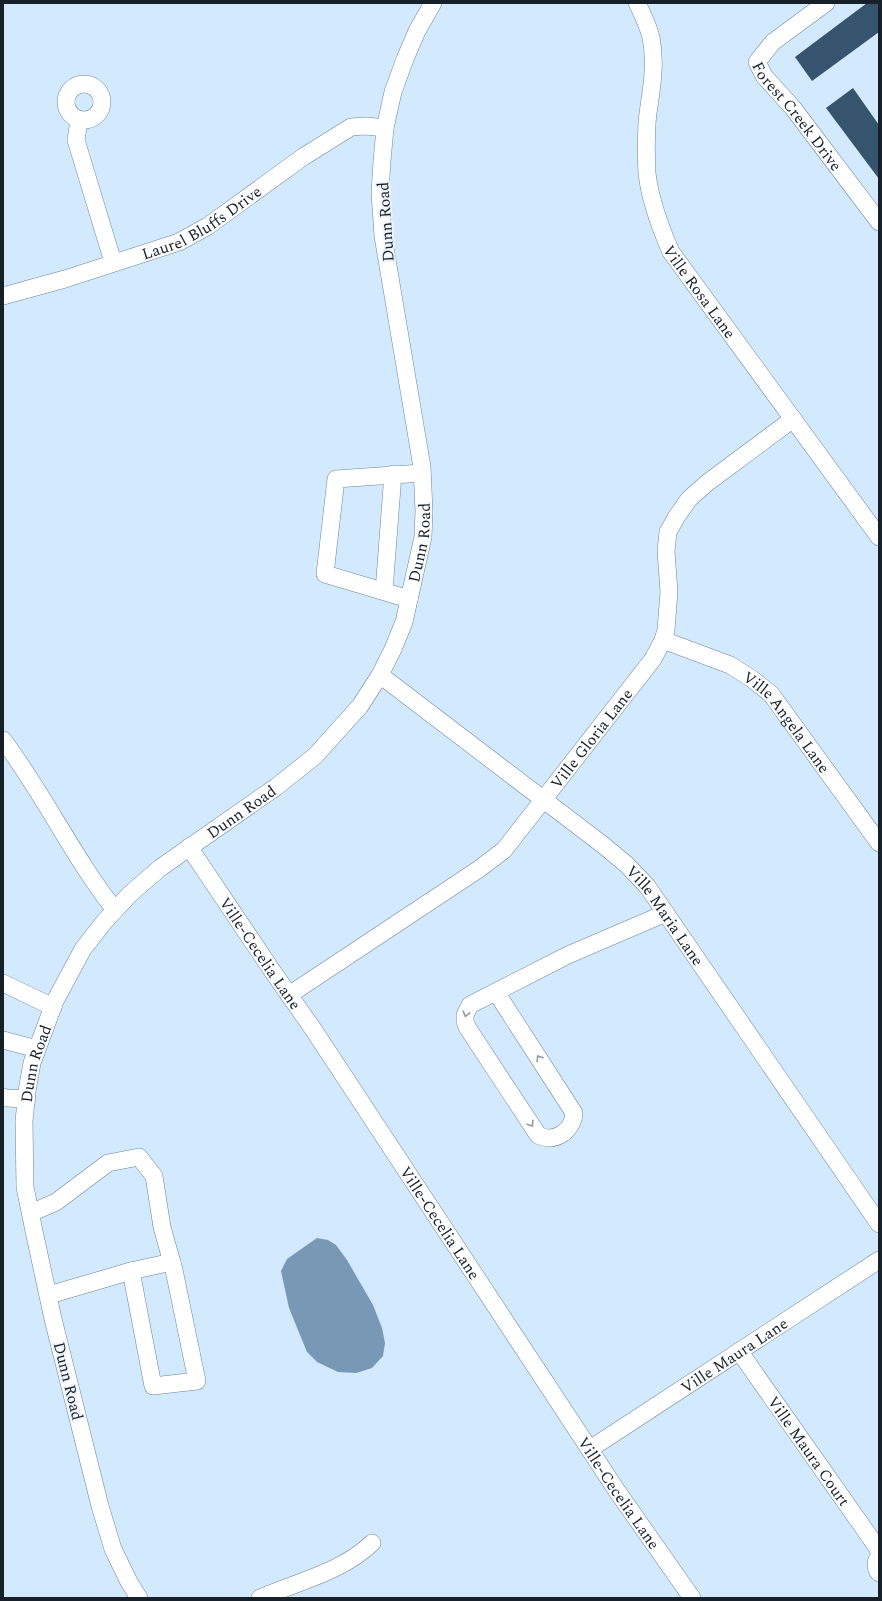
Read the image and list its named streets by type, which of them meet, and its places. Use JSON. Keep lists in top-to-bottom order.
{
  "streets": {
    "street": [
      "Forest Creek Drive",
      "Laurel Bluffs Drive",
      "Dunn Road",
      "Ville Rosa Lane",
      "Ville Angela Lane",
      "Ville Gloria Lane",
      "Ville Maria Lane",
      "Ville-Cecelia Lane",
      "Ville Maura Lane",
      "Ville Maura Court"
    ]
  },
  "crossings": [
    ["Laurel Bluffs Drive", "Dunn Road"],
    ["Dunn Road", "Ville Maria Lane"],
    ["Dunn Road", "Ville-Cecelia Lane"],
    ["Ville Rosa Lane", "Ville Gloria Lane"],
    ["Ville Angela Lane", "Ville Gloria Lane"],
    ["Ville Gloria Lane", "Ville Maria Lane"],
    ["Ville Gloria Lane", "Ville-Cecelia Lane"],
    ["Ville-Cecelia Lane", "Ville Maura Lane"],
    ["Ville Maura Lane", "Ville Maura Court"]
  ]
}
